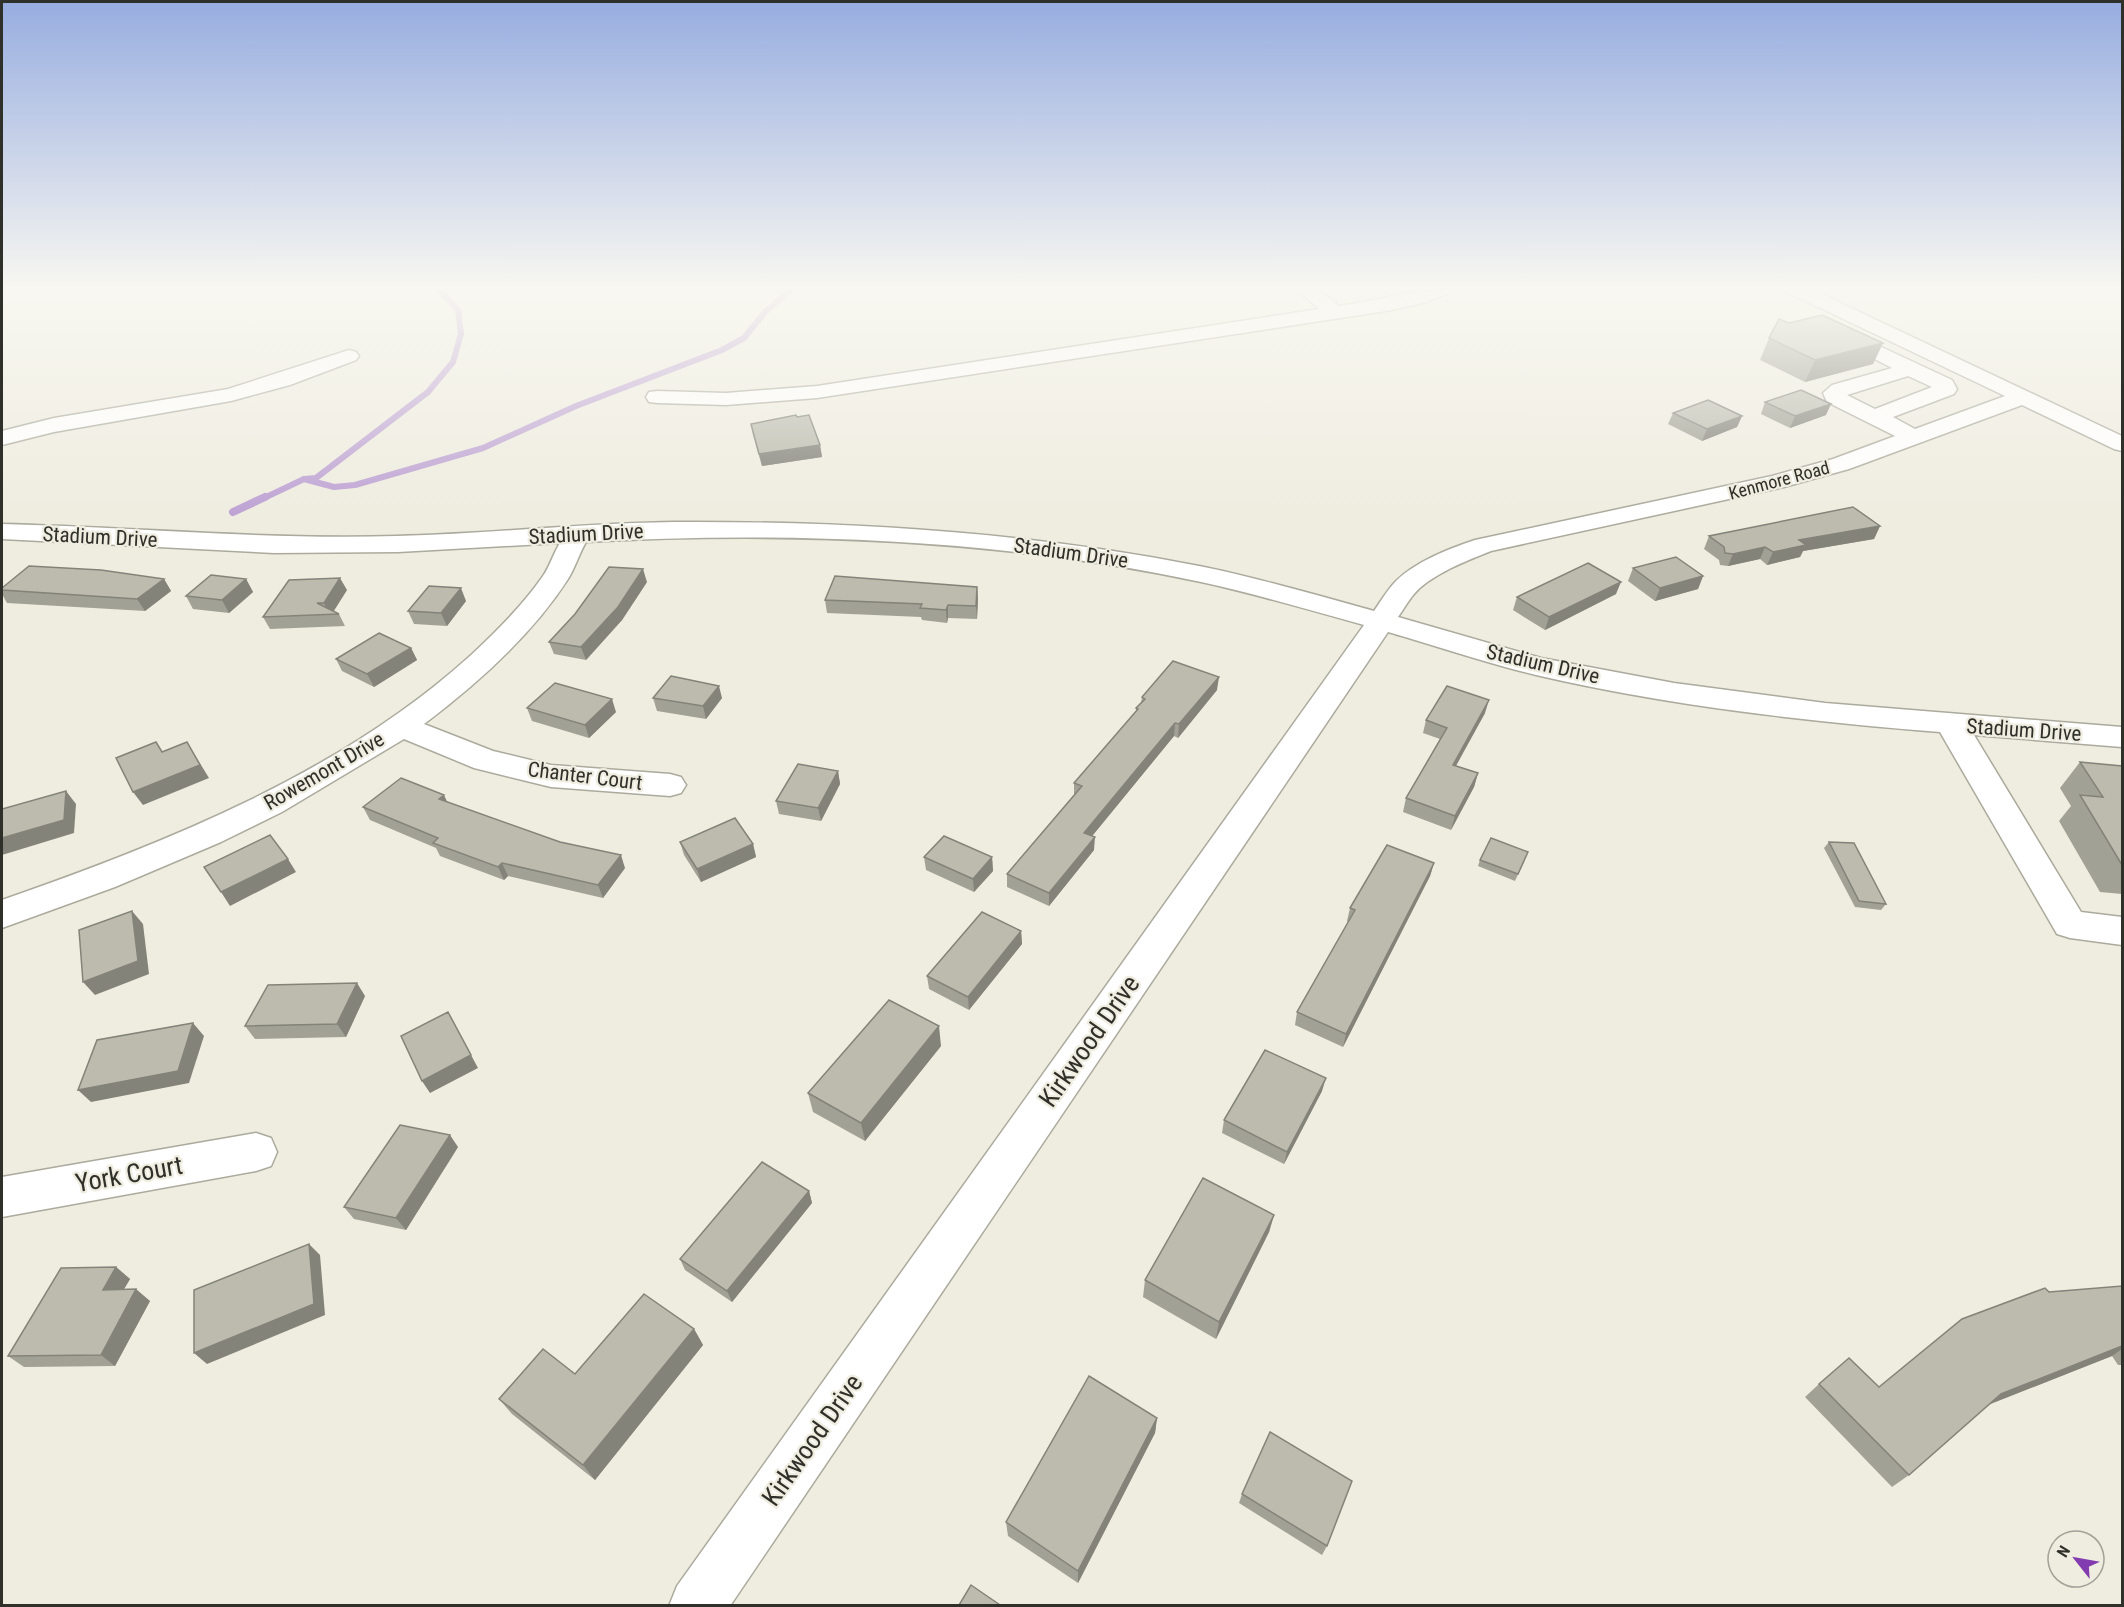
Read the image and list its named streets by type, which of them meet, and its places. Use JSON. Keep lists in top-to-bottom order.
{
  "streets": {
    "street": [
      "Kenmore Road",
      "Stadium Drive",
      "Rowemont Drive",
      "Chanter Court",
      "Kirkwood Drive",
      "York Court"
    ]
  },
  "crossings": [
    ["Kenmore Road", "Kirkwood Drive"],
    ["Stadium Drive", "Rowemont Drive"],
    ["Stadium Drive", "Kirkwood Drive"],
    ["Rowemont Drive", "Chanter Court"]
  ],
  "north": "top left"
}
